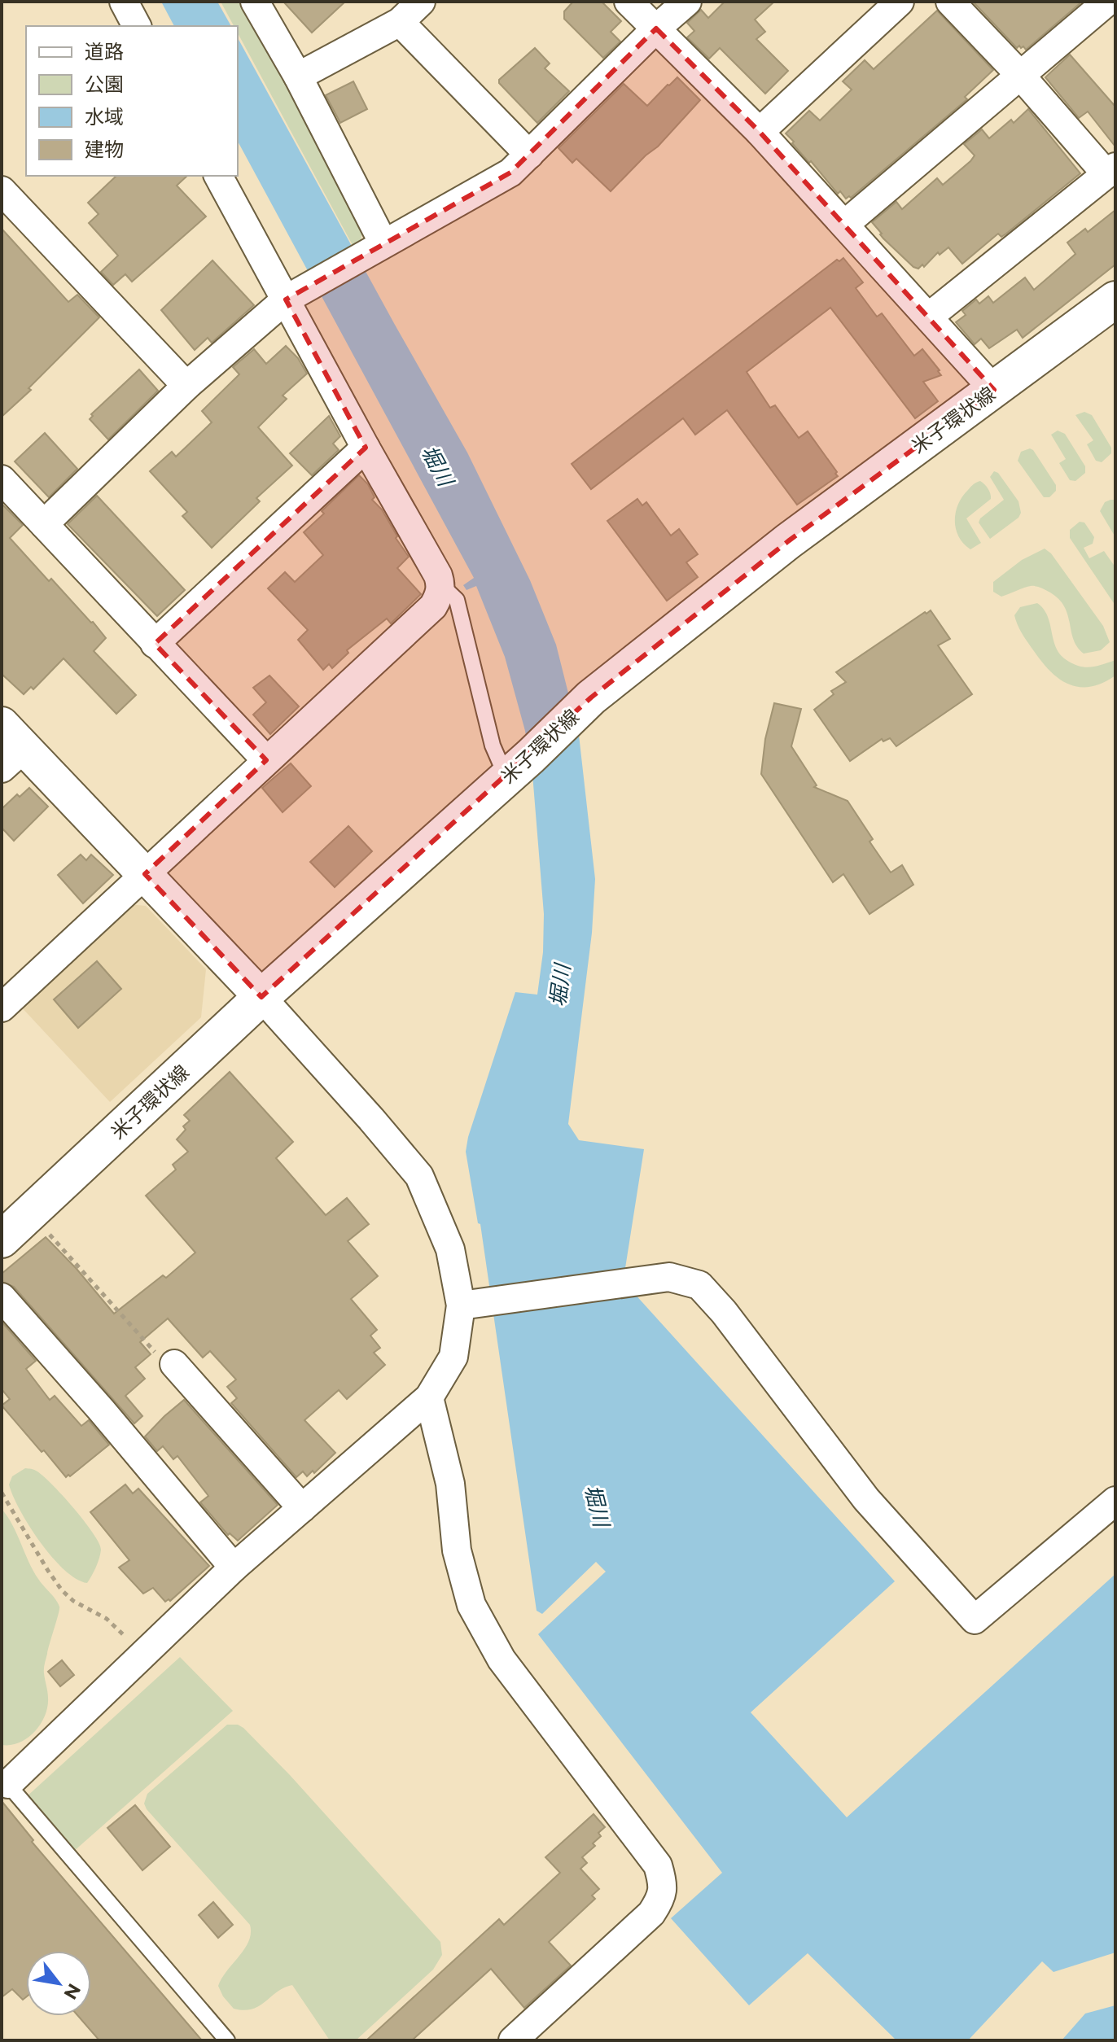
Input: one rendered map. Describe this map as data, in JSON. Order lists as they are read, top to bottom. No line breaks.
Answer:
{"streets":{"main road":["米子環状線"]},"water":["堀川"],"legend":["道路","公園","水域","建物"],"north":"bottom right"}
